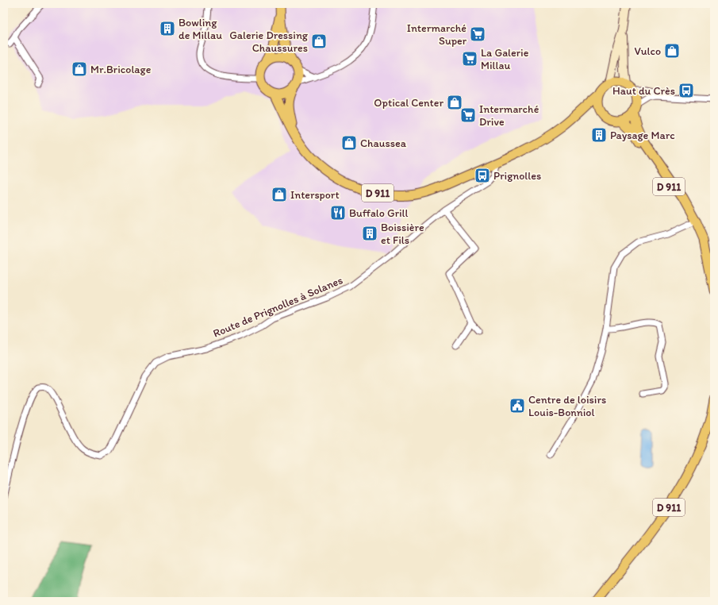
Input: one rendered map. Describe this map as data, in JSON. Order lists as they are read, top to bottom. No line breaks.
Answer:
{"streets":{"main road":["D 911"],"street":["Route de Prignolles à Solanes"]},"crossings":[["D 911","Route de Prignolles à Solanes"]],"places":{"building":["Bowling de Millau","Paysage Marc","Boissière et Fils"],"supermarket":["Intermarché Super","La Galerie Millau","Intermarché Drive"],"shop":["Galerie Dressing Chaussures","Vulco","Mr.Bricolage","Optical Center","Chaussea","Intersport"],"bus stop":["Haut du Crès","Prignolles"],"restaurant":["Buffalo Grill"],"public building":["Centre de loisirs Louis-Bonniol"]}}
